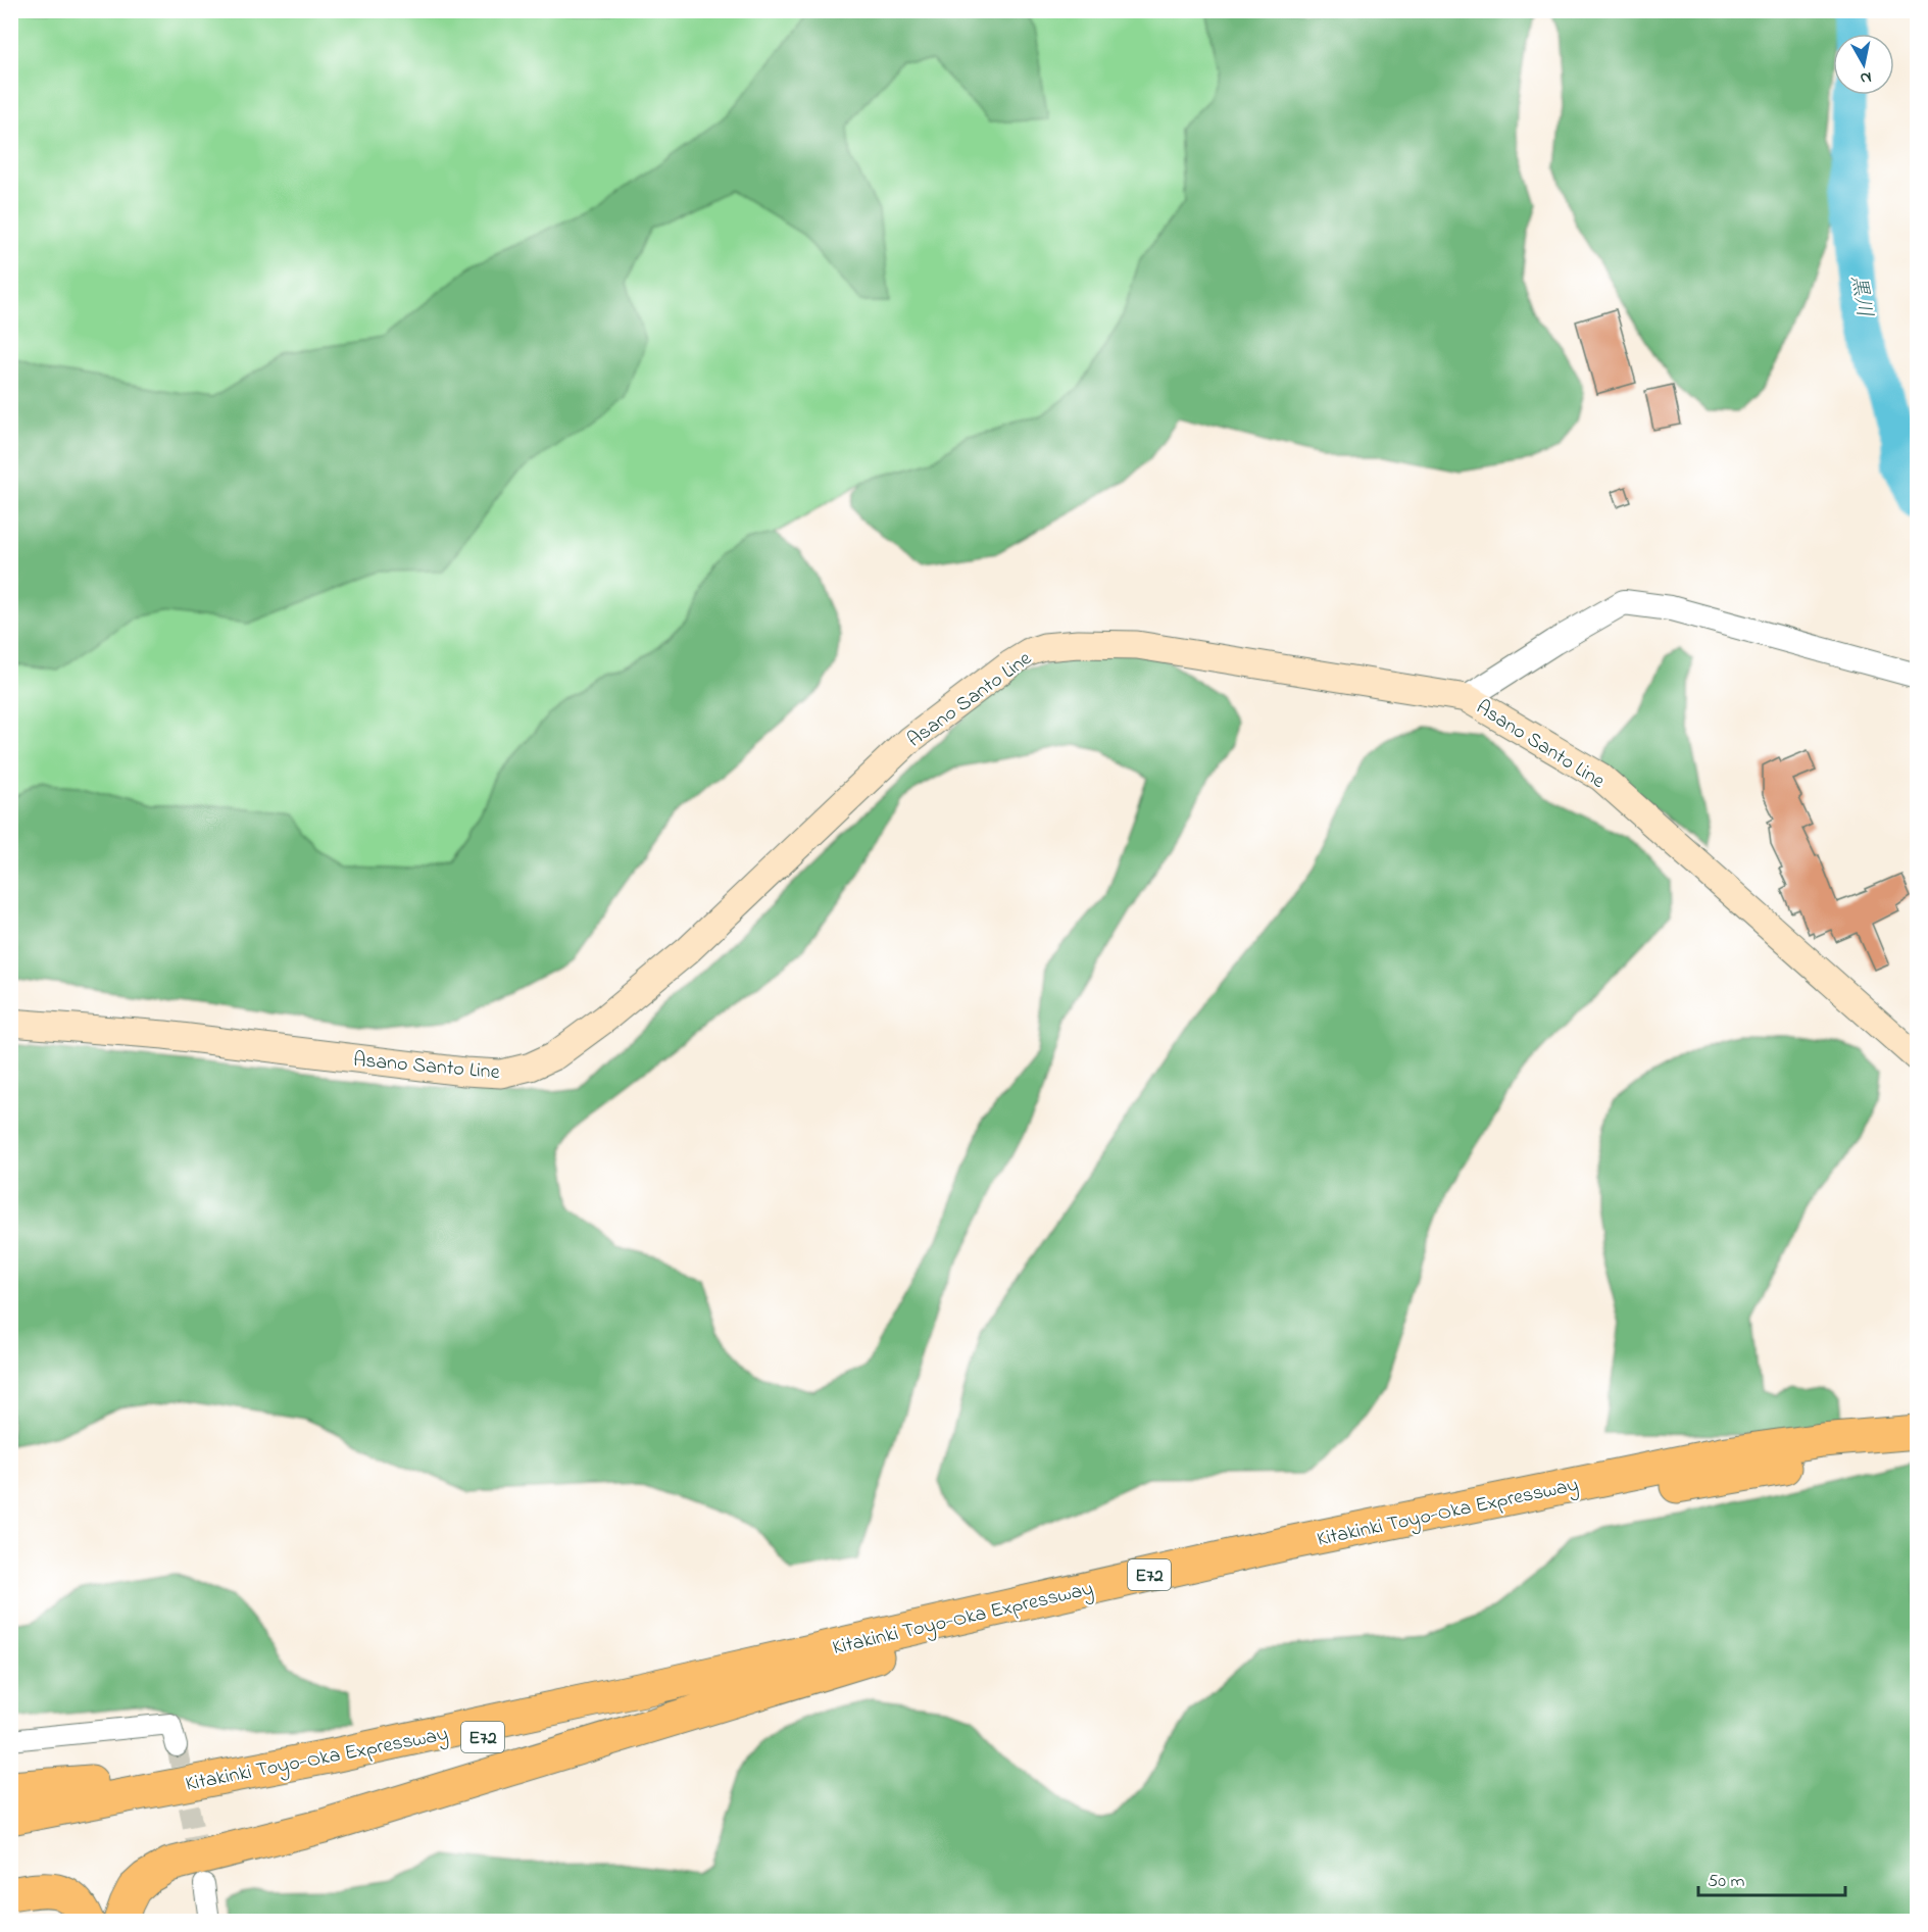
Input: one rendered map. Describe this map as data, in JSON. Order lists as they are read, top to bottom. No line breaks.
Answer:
{"streets":{"highway":["Kitakinki Toyo-Oka Expressway","E72"],"main road":["Asano Santo Line"]},"water":["黒川"],"scale_bar":"50 m","north":"bottom"}
